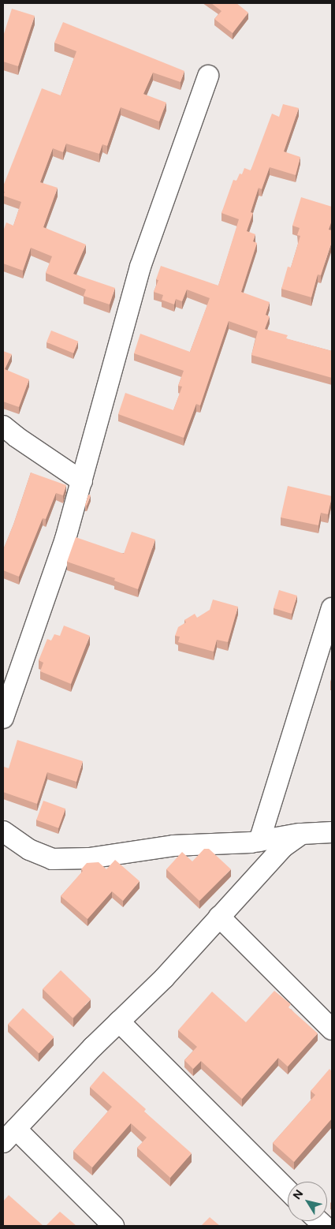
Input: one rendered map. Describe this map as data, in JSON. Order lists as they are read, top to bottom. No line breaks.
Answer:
{"north":"top left"}
